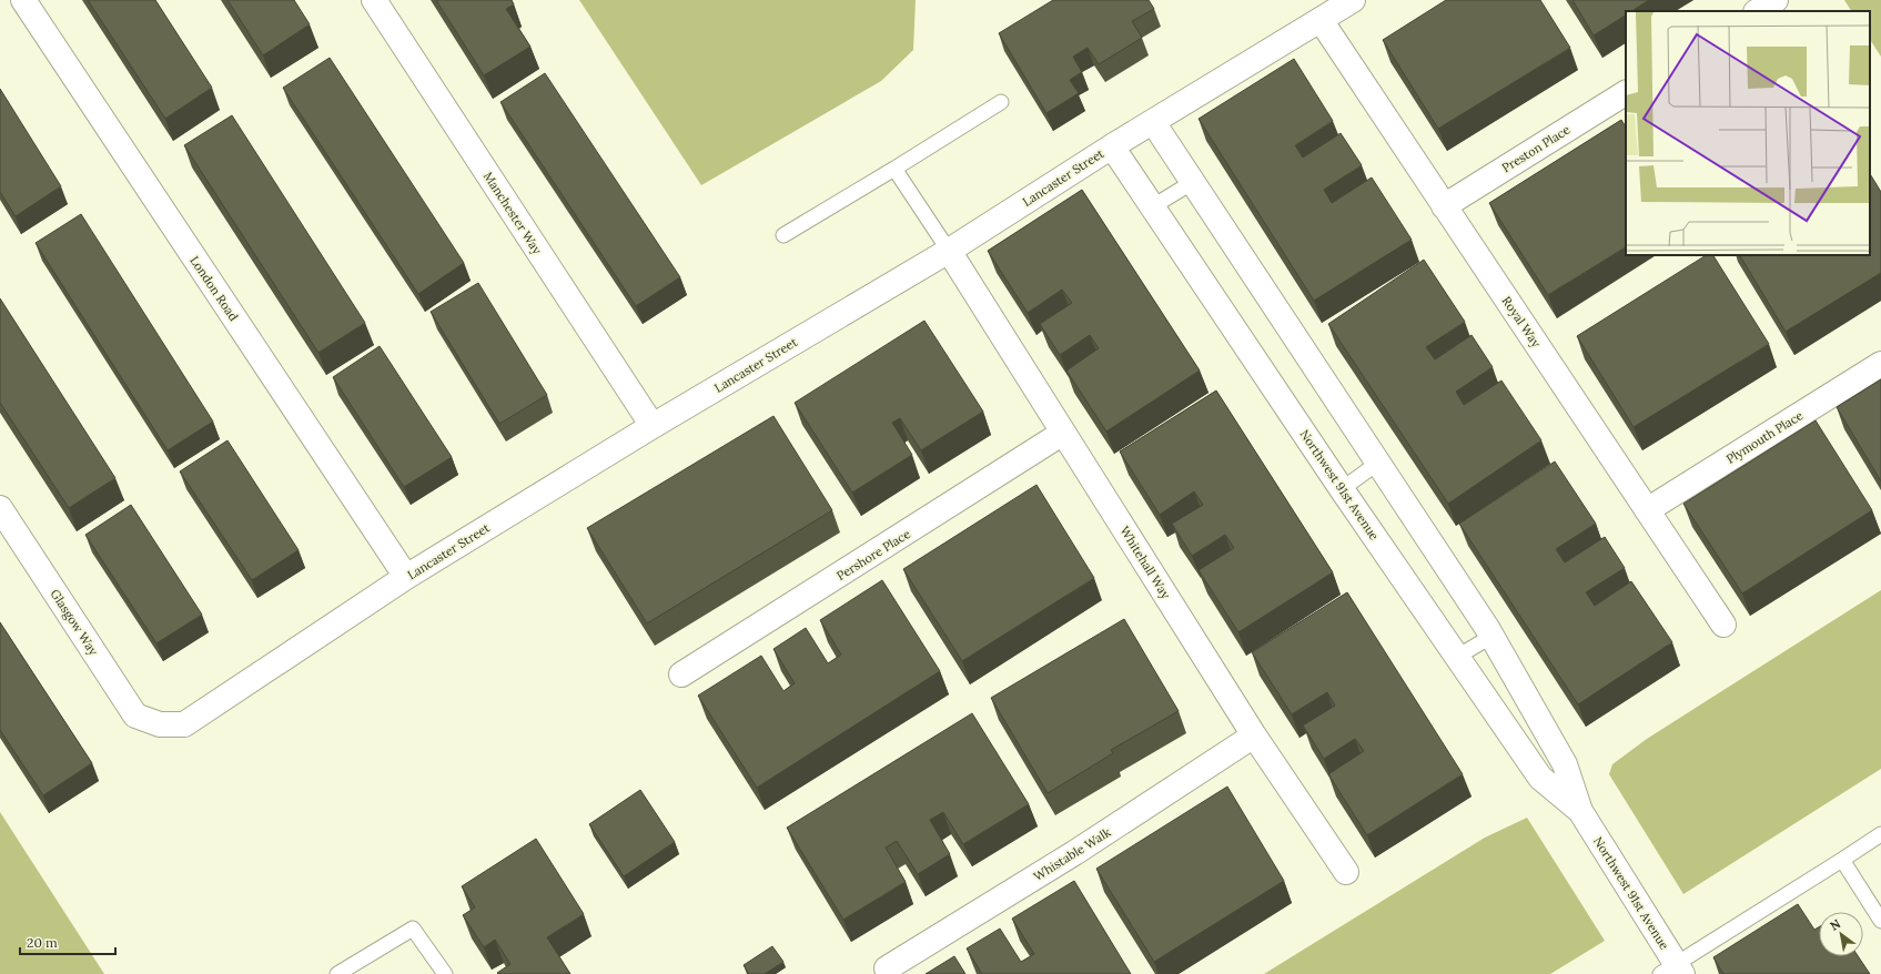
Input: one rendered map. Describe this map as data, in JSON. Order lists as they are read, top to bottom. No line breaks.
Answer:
{"streets":{"street":["Preston Place","Lancaster Street","Manchester Way","London Road","Royal Way","Plymouth Place","Northwest 91st Avenue","Pershore Place","Whitehall Way","Glasgow Way","Whistable Walk"]},"crossings":[["Preston Place","Royal Way"],["Lancaster Street","Manchester Way"],["Lancaster Street","London Road"],["Lancaster Street","Royal Way"],["Lancaster Street","Northwest 91st Avenue"],["Lancaster Street","Whitehall Way"],["Lancaster Street","Glasgow Way"],["Royal Way","Plymouth Place"],["Pershore Place","Whitehall Way"],["Whitehall Way","Whistable Walk"]],"scale_bar":"20 m","north":"top left"}
